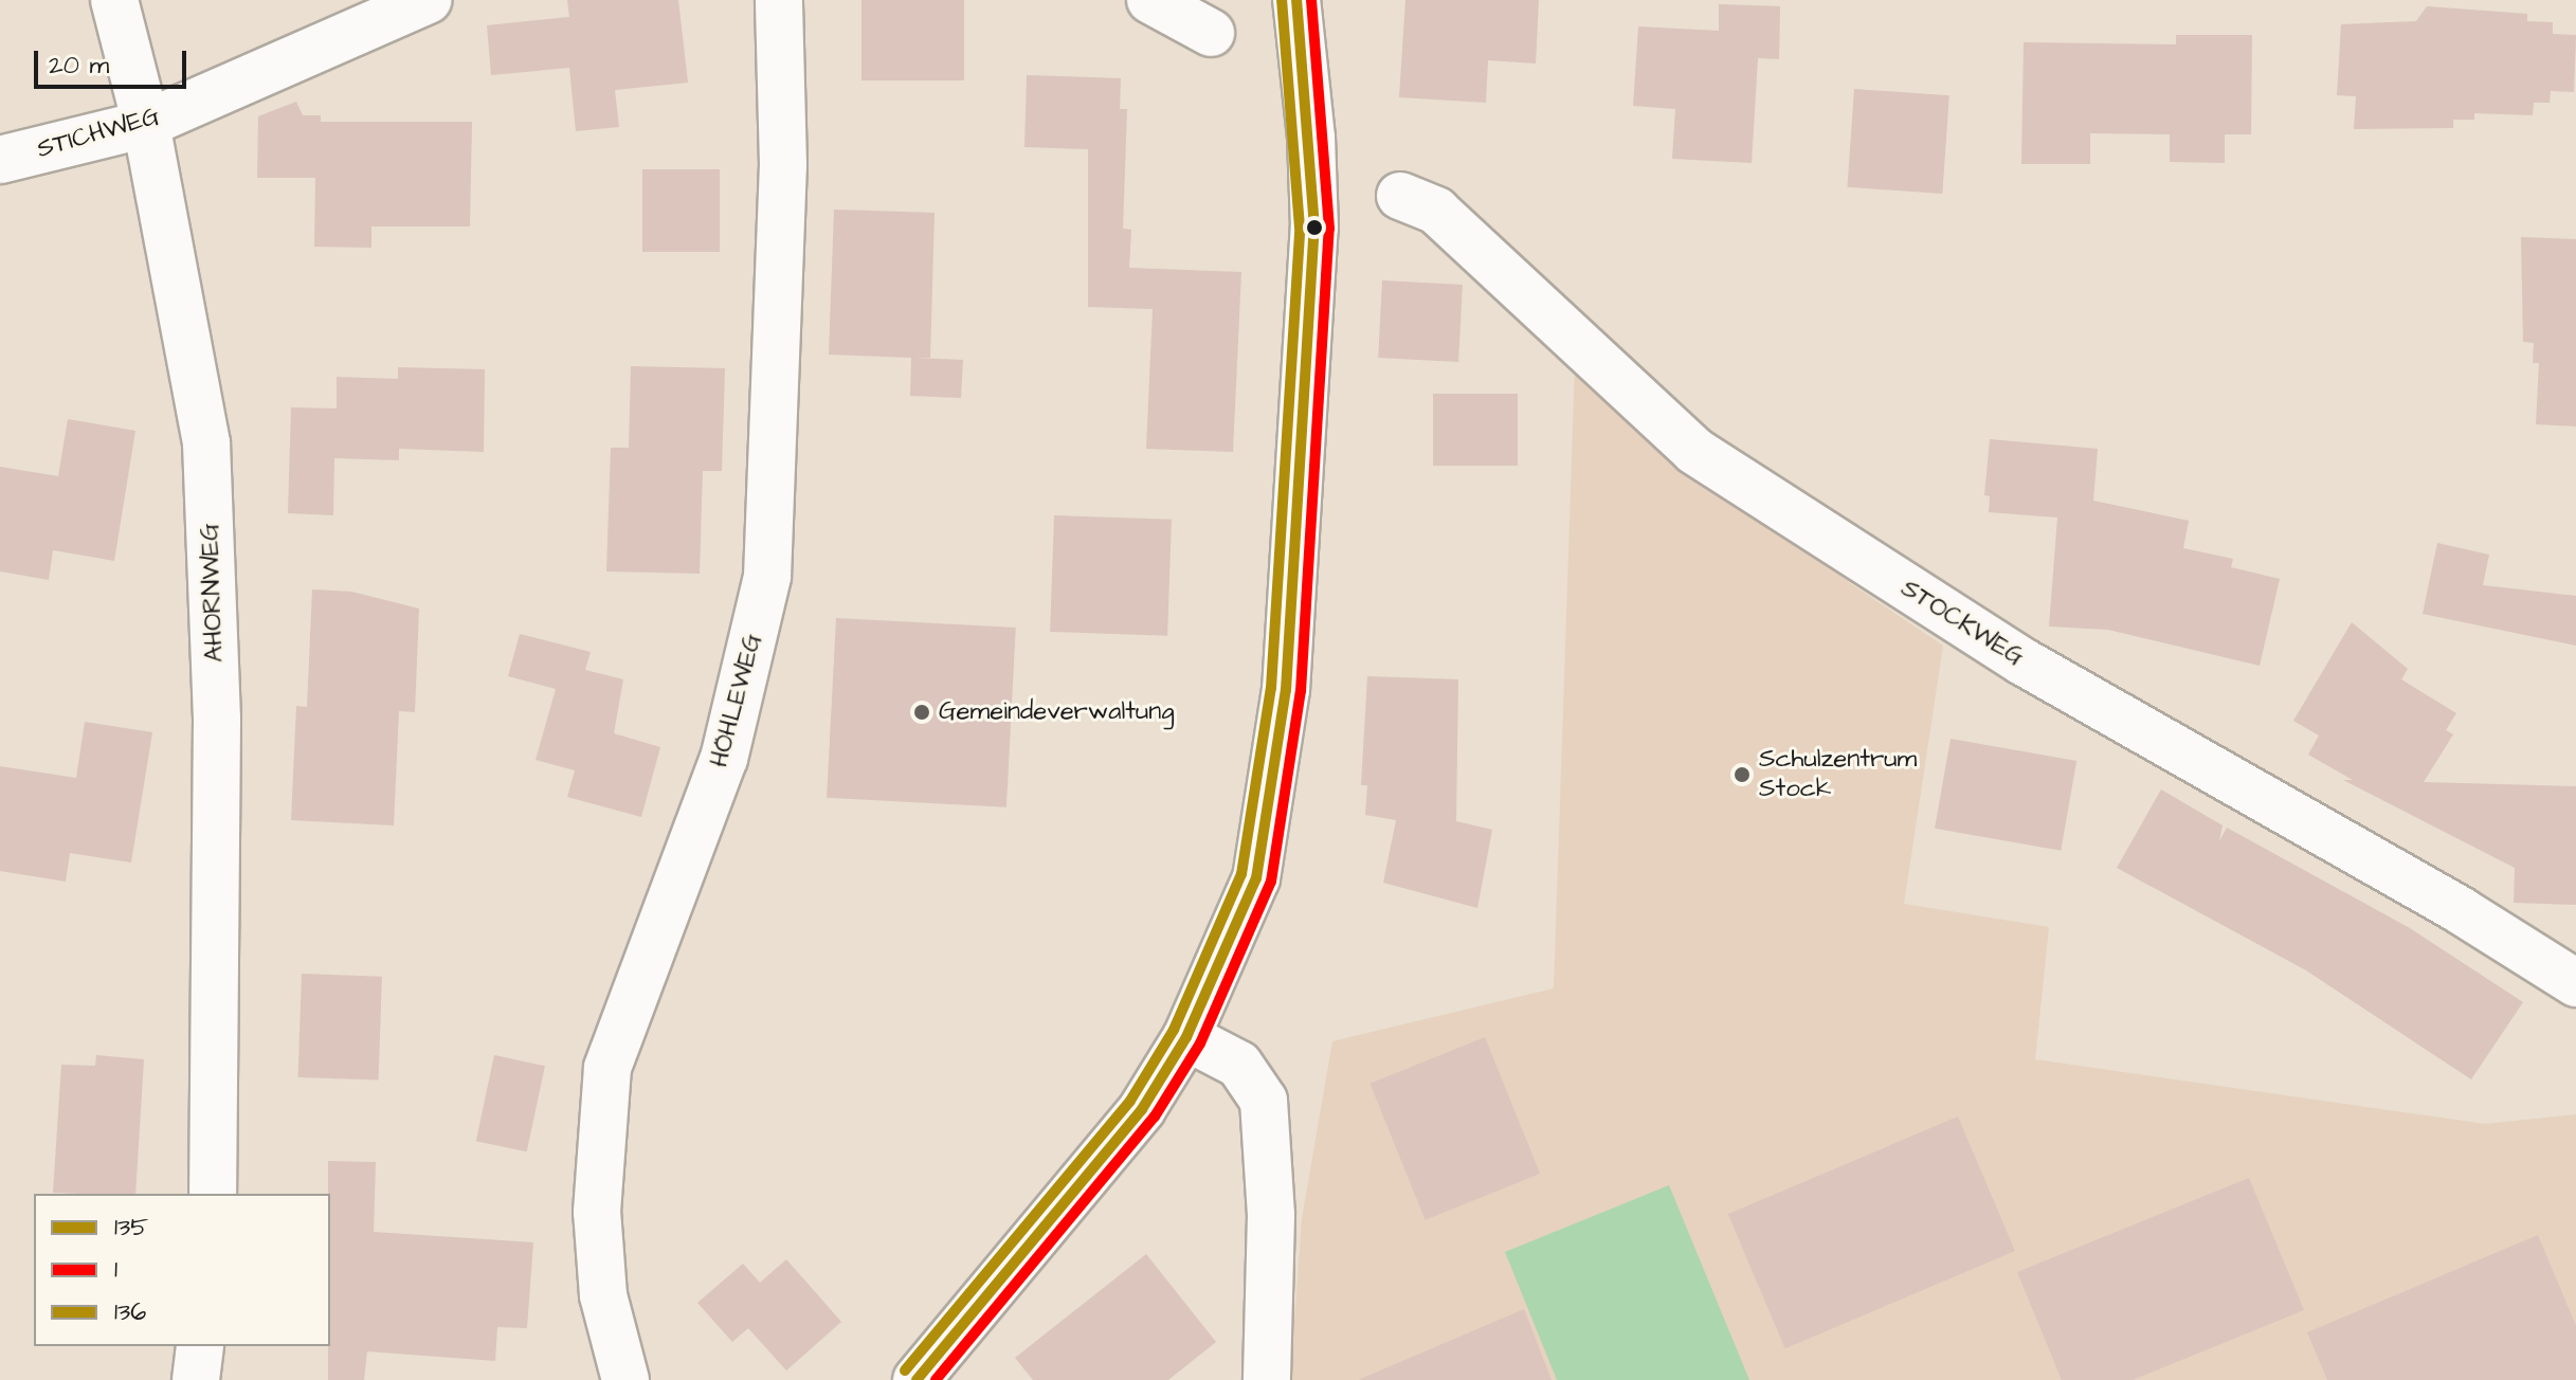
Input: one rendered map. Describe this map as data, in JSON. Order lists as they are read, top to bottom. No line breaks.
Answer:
{"streets":{"street":["STICHWEG","AHORNWEG","STOCKWEG","HÖHLEWEG"]},"crossings":[["STICHWEG","AHORNWEG"]],"places":["Gemeindeverwaltung","Schulzentrum Stock"],"lines":["transit line 135","transit line 1","transit line 136"],"legend":["135","1","136"],"scale_bar":"20 m"}
